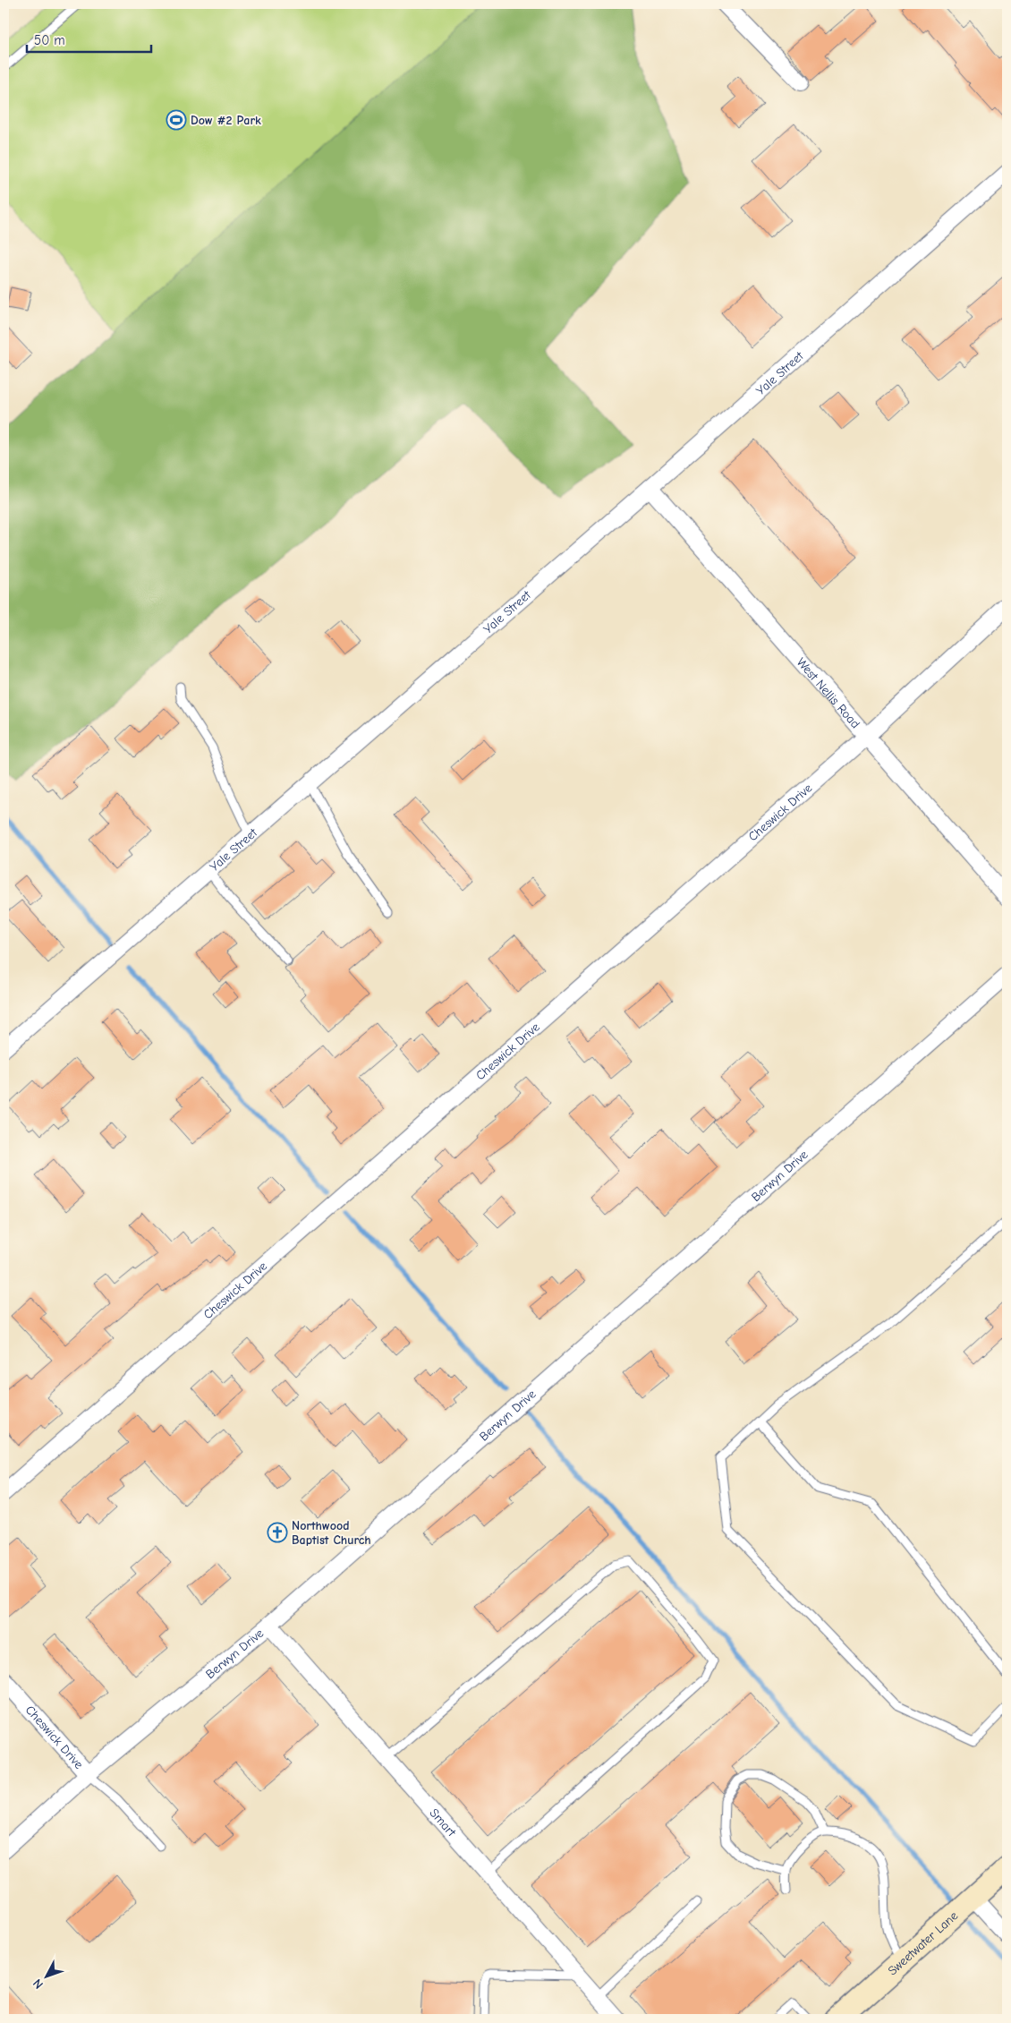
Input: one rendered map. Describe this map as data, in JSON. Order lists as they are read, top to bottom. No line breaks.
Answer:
{"streets":{"street":["Yale Street","West Nellis Road","Cheswick Drive","Berwyn Drive","Smart","Sweetwater Lane"]},"crossings":[["Yale Street","West Nellis Road"],["West Nellis Road","Cheswick Drive"],["Cheswick Drive","Berwyn Drive"],["Berwyn Drive","Smart"]],"places":{"sports":["Dow #2 Park"],"church":["Northwood Baptist Church"]},"scale_bar":"50 m","north":"bottom left"}
